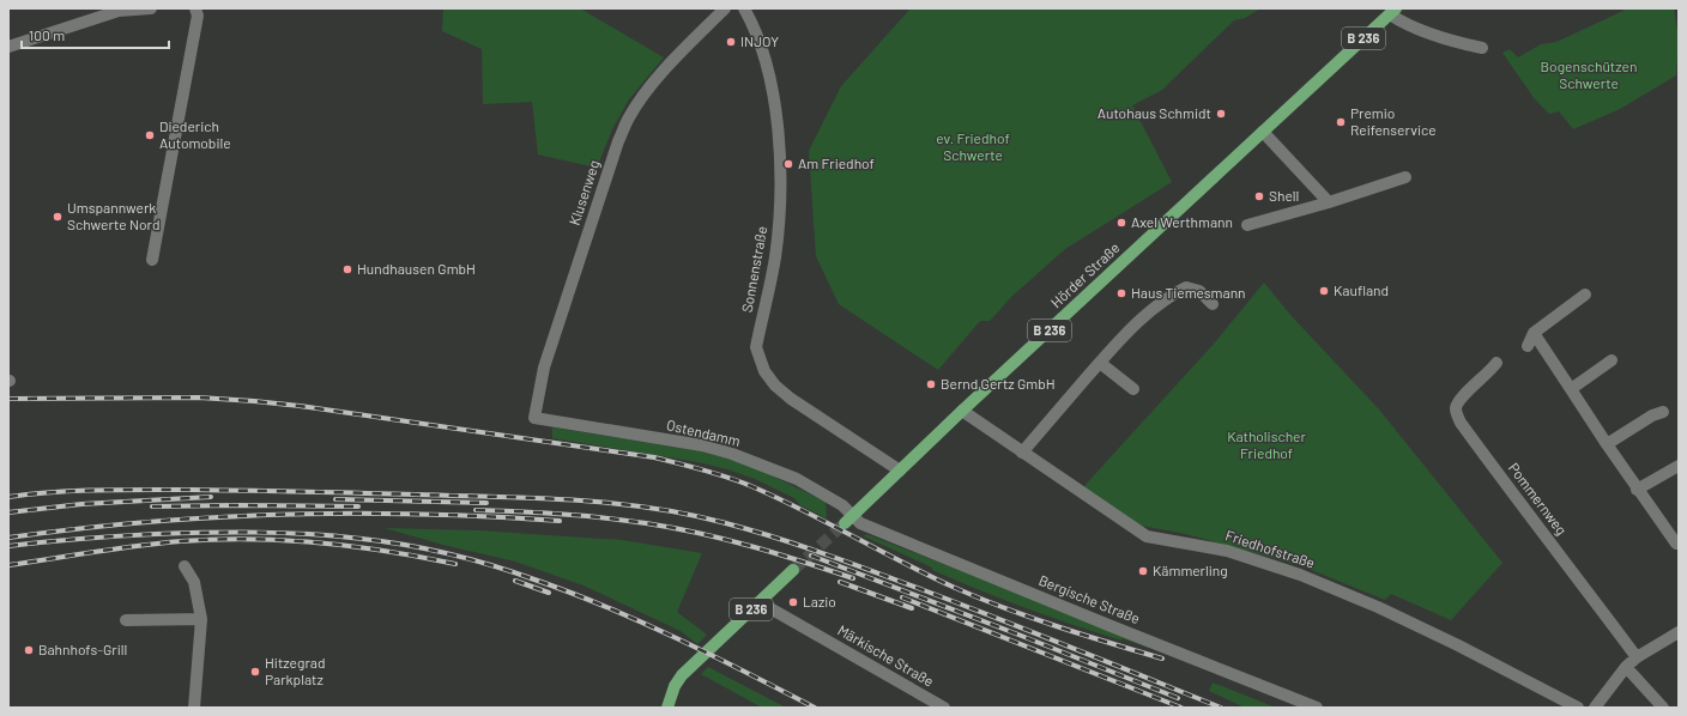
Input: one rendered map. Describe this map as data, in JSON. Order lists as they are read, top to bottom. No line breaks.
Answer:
{"streets":{"main road":["B 236","Hörder Straße"],"street":["Klusenweg","Sonnenstraße","Ostendamm","Pommernweg","Friedhofstraße","Bergische Straße","Märkische Straße"]},"crossings":[["B 236","Märkische Straße"],["Klusenweg","Ostendamm"],["Sonnenstraße","Hörder Straße"],["Hörder Straße","Ostendamm"],["Hörder Straße","Friedhofstraße"],["Hörder Straße","Bergische Straße"],["Ostendamm","Bergische Straße"]],"parks":["Bogenschützen Schwerte","ev. Friedhof Schwerte","Katholischer Friedhof"],"places":["INJOY","Autohaus Schmidt","Premio Reifenservice","Diederich Automobile","Am Friedhof","Shell","Umspannwerk Schwerte Nord","Axel Werthmann","Hundhausen GmbH","Kaufland","Haus Tiemesmann","Bernd Gertz GmbH","Kämmerling","Lazio","Bahnhofs-Grill","Hitzegrad Parkplatz"],"scale_bar":"100 m"}
